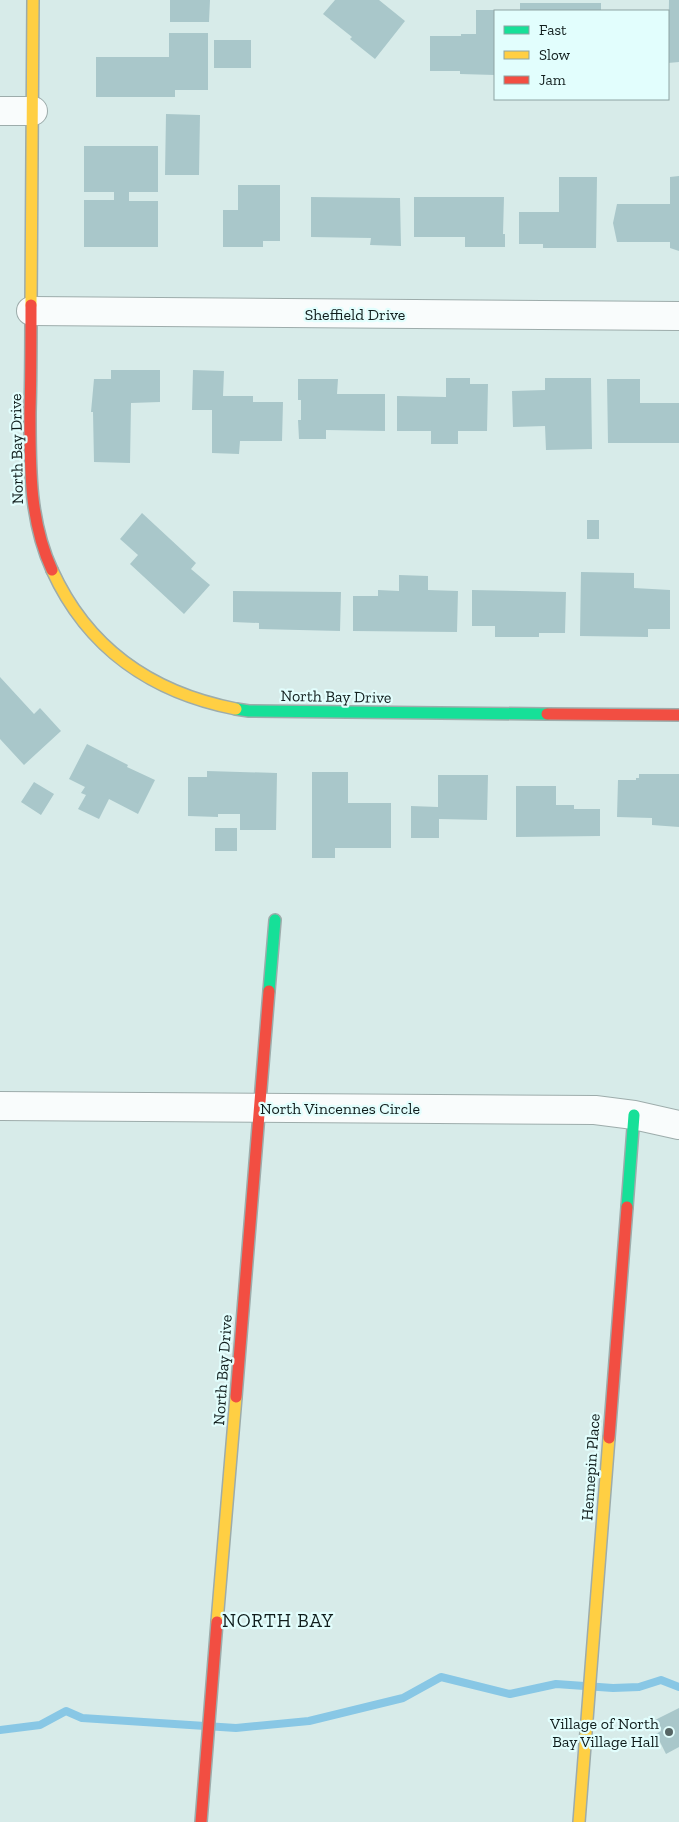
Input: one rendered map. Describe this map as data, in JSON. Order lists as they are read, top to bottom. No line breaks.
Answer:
{"streets":{"street":["Sheffield Drive","North Bay Drive","North Vincennes Circle","Hennepin Place"]},"crossings":[["Sheffield Drive","North Bay Drive"],["North Bay Drive","North Vincennes Circle"],["North Vincennes Circle","Hennepin Place"]],"districts":["NORTH BAY"],"places":["Village of North Bay Village Hall"],"legend":["Fast","Slow","Jam"]}
